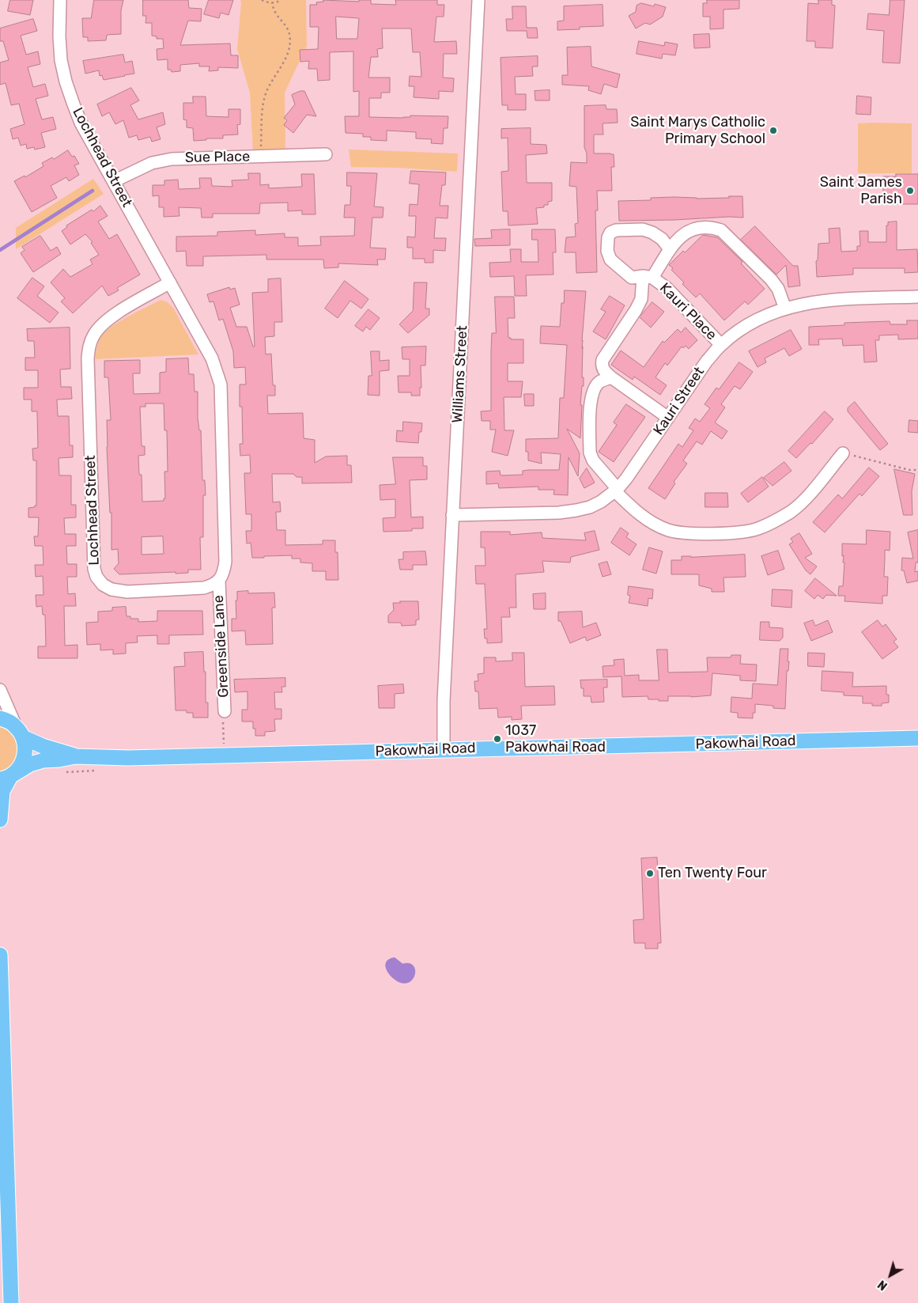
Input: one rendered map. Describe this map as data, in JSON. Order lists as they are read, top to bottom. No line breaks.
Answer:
{"streets":{"main road":["Pakowhai Road"],"street":["Lochhead Street","Sue Place","Kauri Place","Williams Street","Kauri Street","Greenside Lane"]},"crossings":[["Lochhead Street","Sue Place"],["Lochhead Street","Greenside Lane"],["Kauri Place","Kauri Street"],["Williams Street","Kauri Street"],["Williams Street","Pakowhai Road"]],"places":["Saint Marys Catholic Primary School","Saint James Parish","1037 Pakowhai Road","Ten Twenty Four"],"north":"bottom left"}
